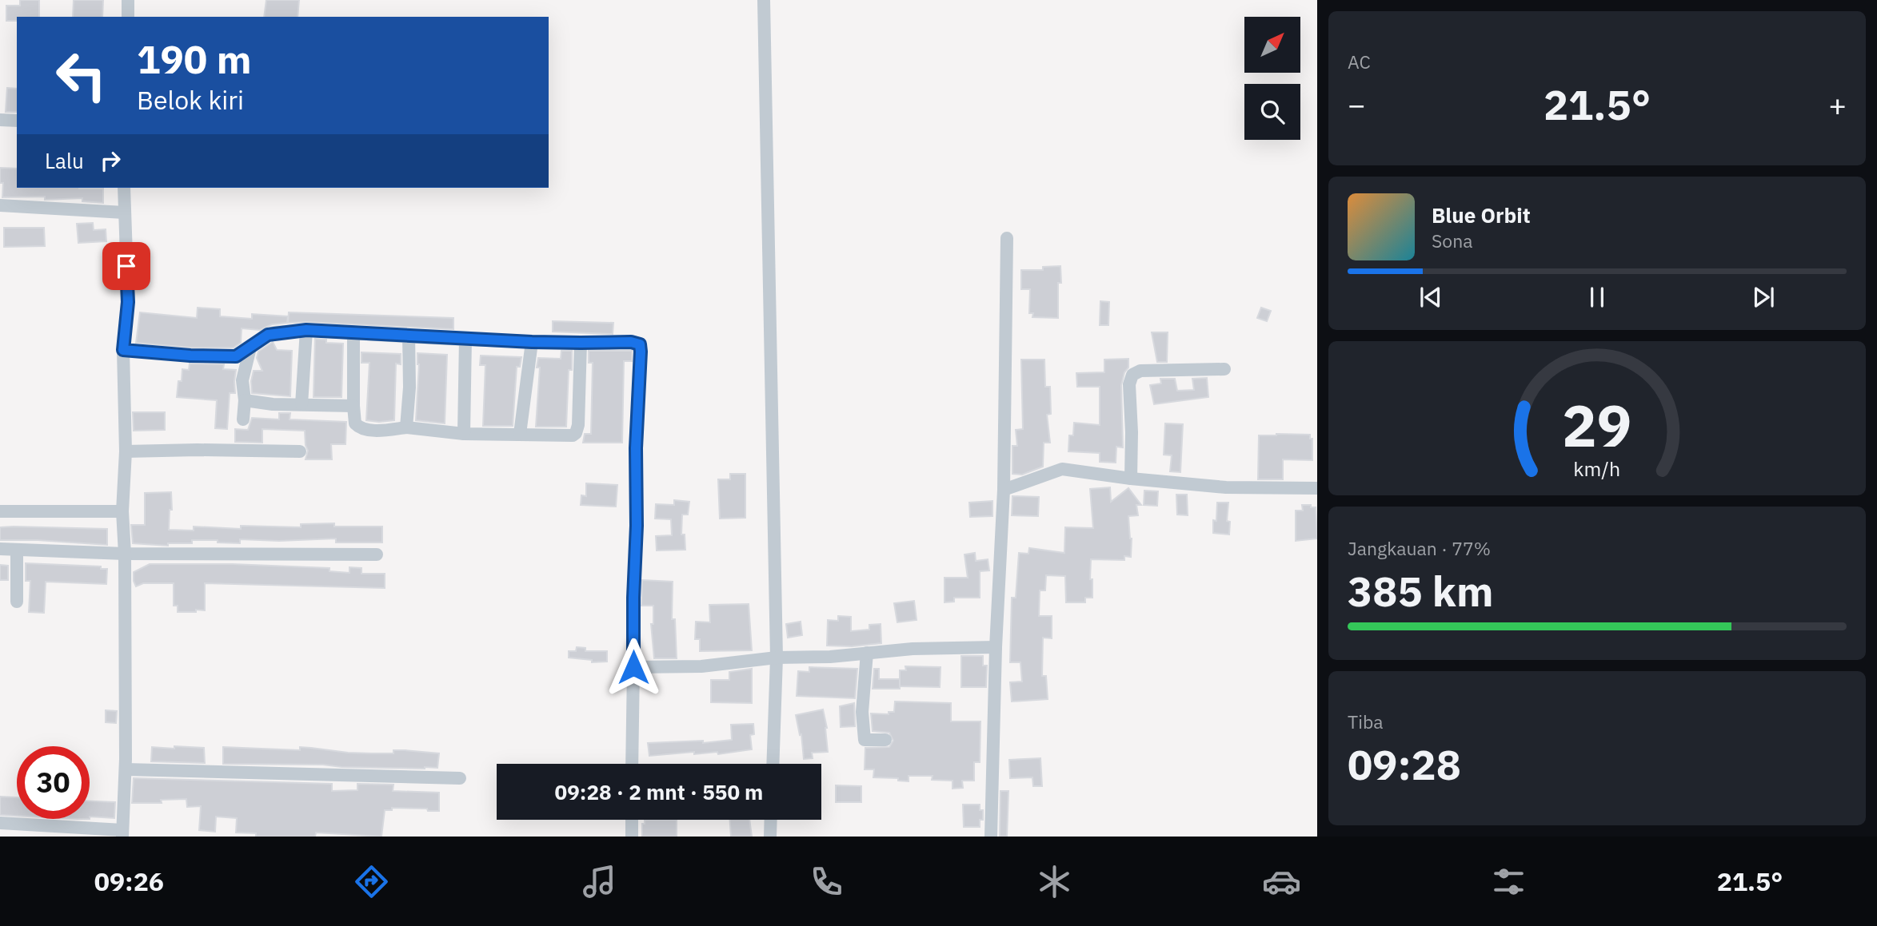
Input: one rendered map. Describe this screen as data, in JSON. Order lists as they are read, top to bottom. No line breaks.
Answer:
{"north":"top right","page":{"tile":["AC",["Jangkauan · 77%","385 km"],["Tiba","09:28"]],"turn":["190 m","Belok kiri"],"heat":["−","21.5°","+"],"then":"Lalu","song":["Blue Orbit","Sona"],"limit":"30","trip":"09:28 · 2 mnt · 550 m","tabs":["09:26","21.5°"],"gauge":["29","km/h"]}}
